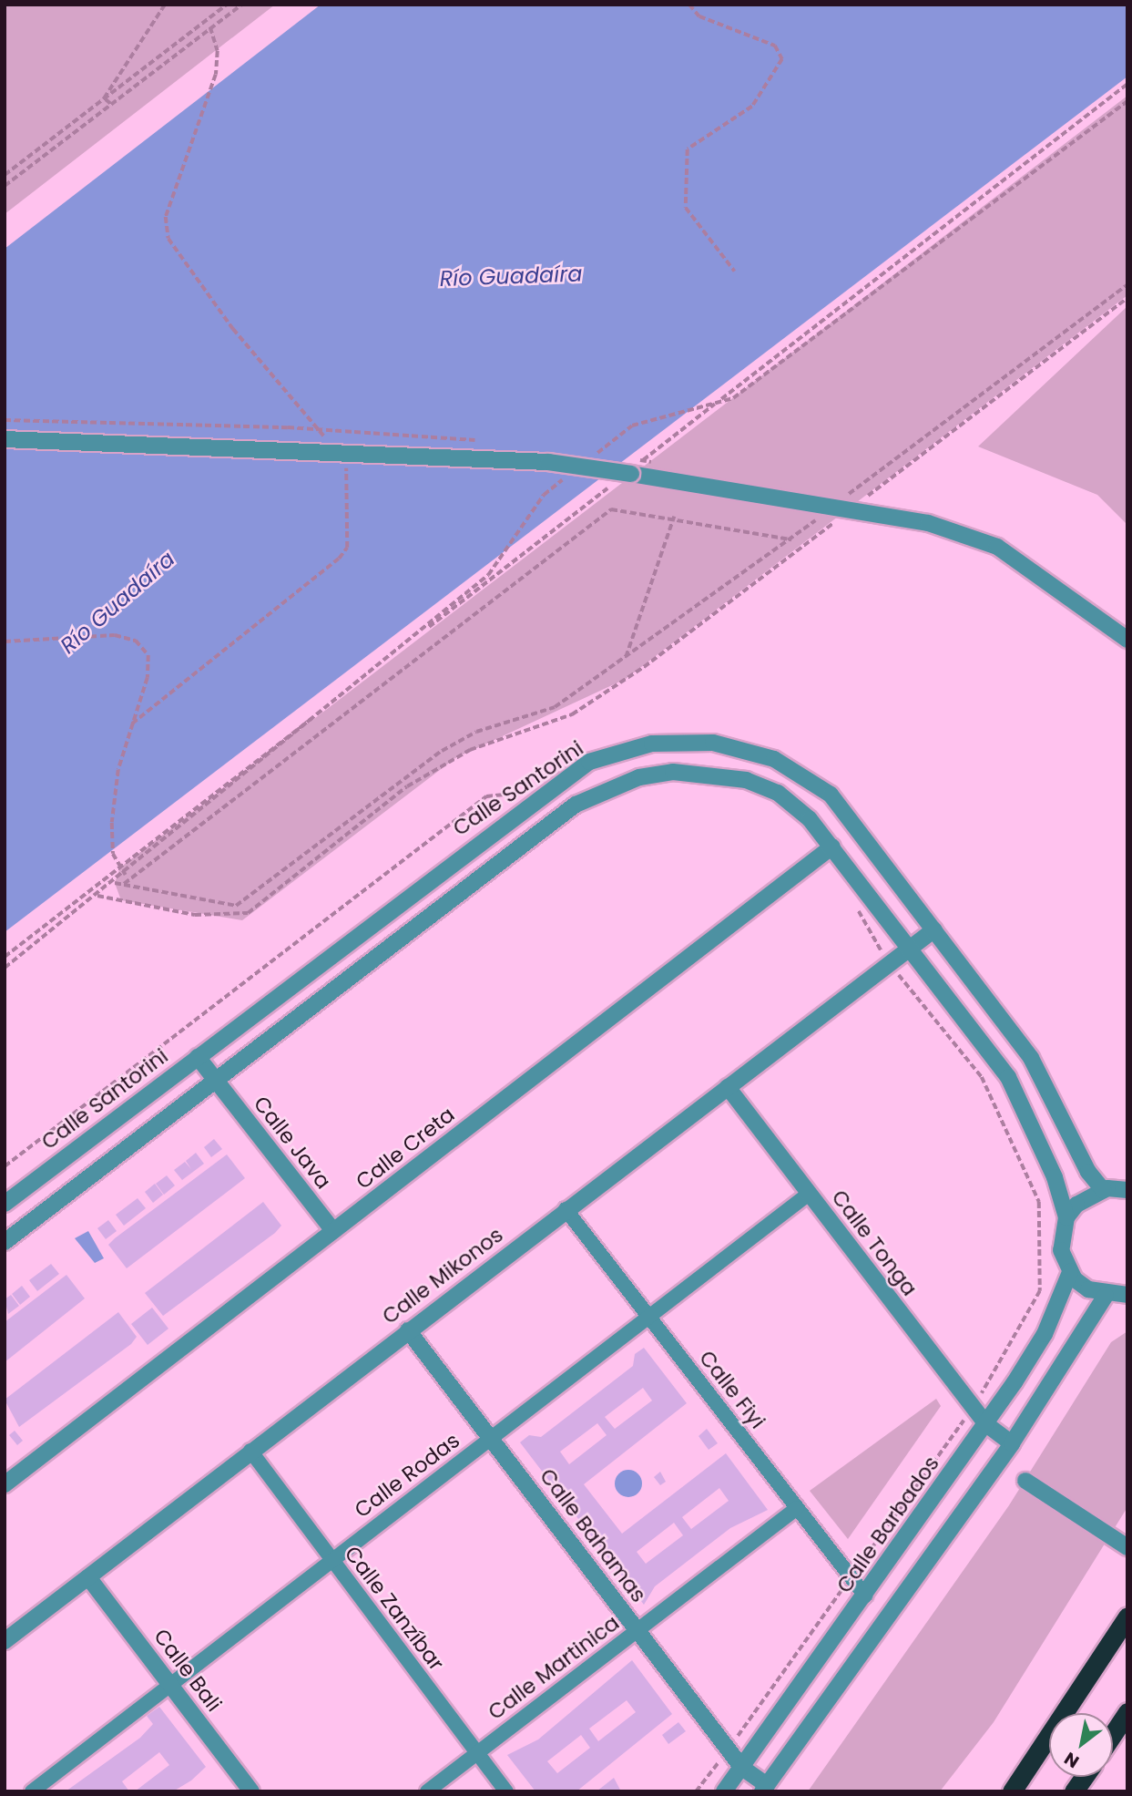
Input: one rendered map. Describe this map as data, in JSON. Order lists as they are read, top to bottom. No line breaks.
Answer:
{"streets":{"street":["Calle Santorini","Calle Java","Calle Creta","Calle Tonga","Calle Mikonos","Calle Fiyi","Calle Rodas","Calle Barbados","Calle Bahamas","Calle Zanzíbar","Calle Martinica","Calle Bali"]},"crossings":[["Calle Santorini","Calle Java"],["Calle Santorini","Calle Mikonos"],["Calle Java","Calle Creta"],["Calle Tonga","Calle Mikonos"],["Calle Tonga","Calle Rodas"],["Calle Tonga","Calle Barbados"],["Calle Mikonos","Calle Fiyi"],["Calle Mikonos","Calle Bahamas"],["Calle Mikonos","Calle Zanzíbar"],["Calle Mikonos","Calle Bali"],["Calle Fiyi","Calle Rodas"],["Calle Fiyi","Calle Barbados"],["Calle Fiyi","Calle Martinica"],["Calle Rodas","Calle Bahamas"],["Calle Rodas","Calle Zanzíbar"],["Calle Rodas","Calle Bali"],["Calle Barbados","Calle Bahamas"],["Calle Bahamas","Calle Martinica"],["Calle Zanzíbar","Calle Martinica"]],"water":["Río Guadaíra"],"north":"bottom left"}
